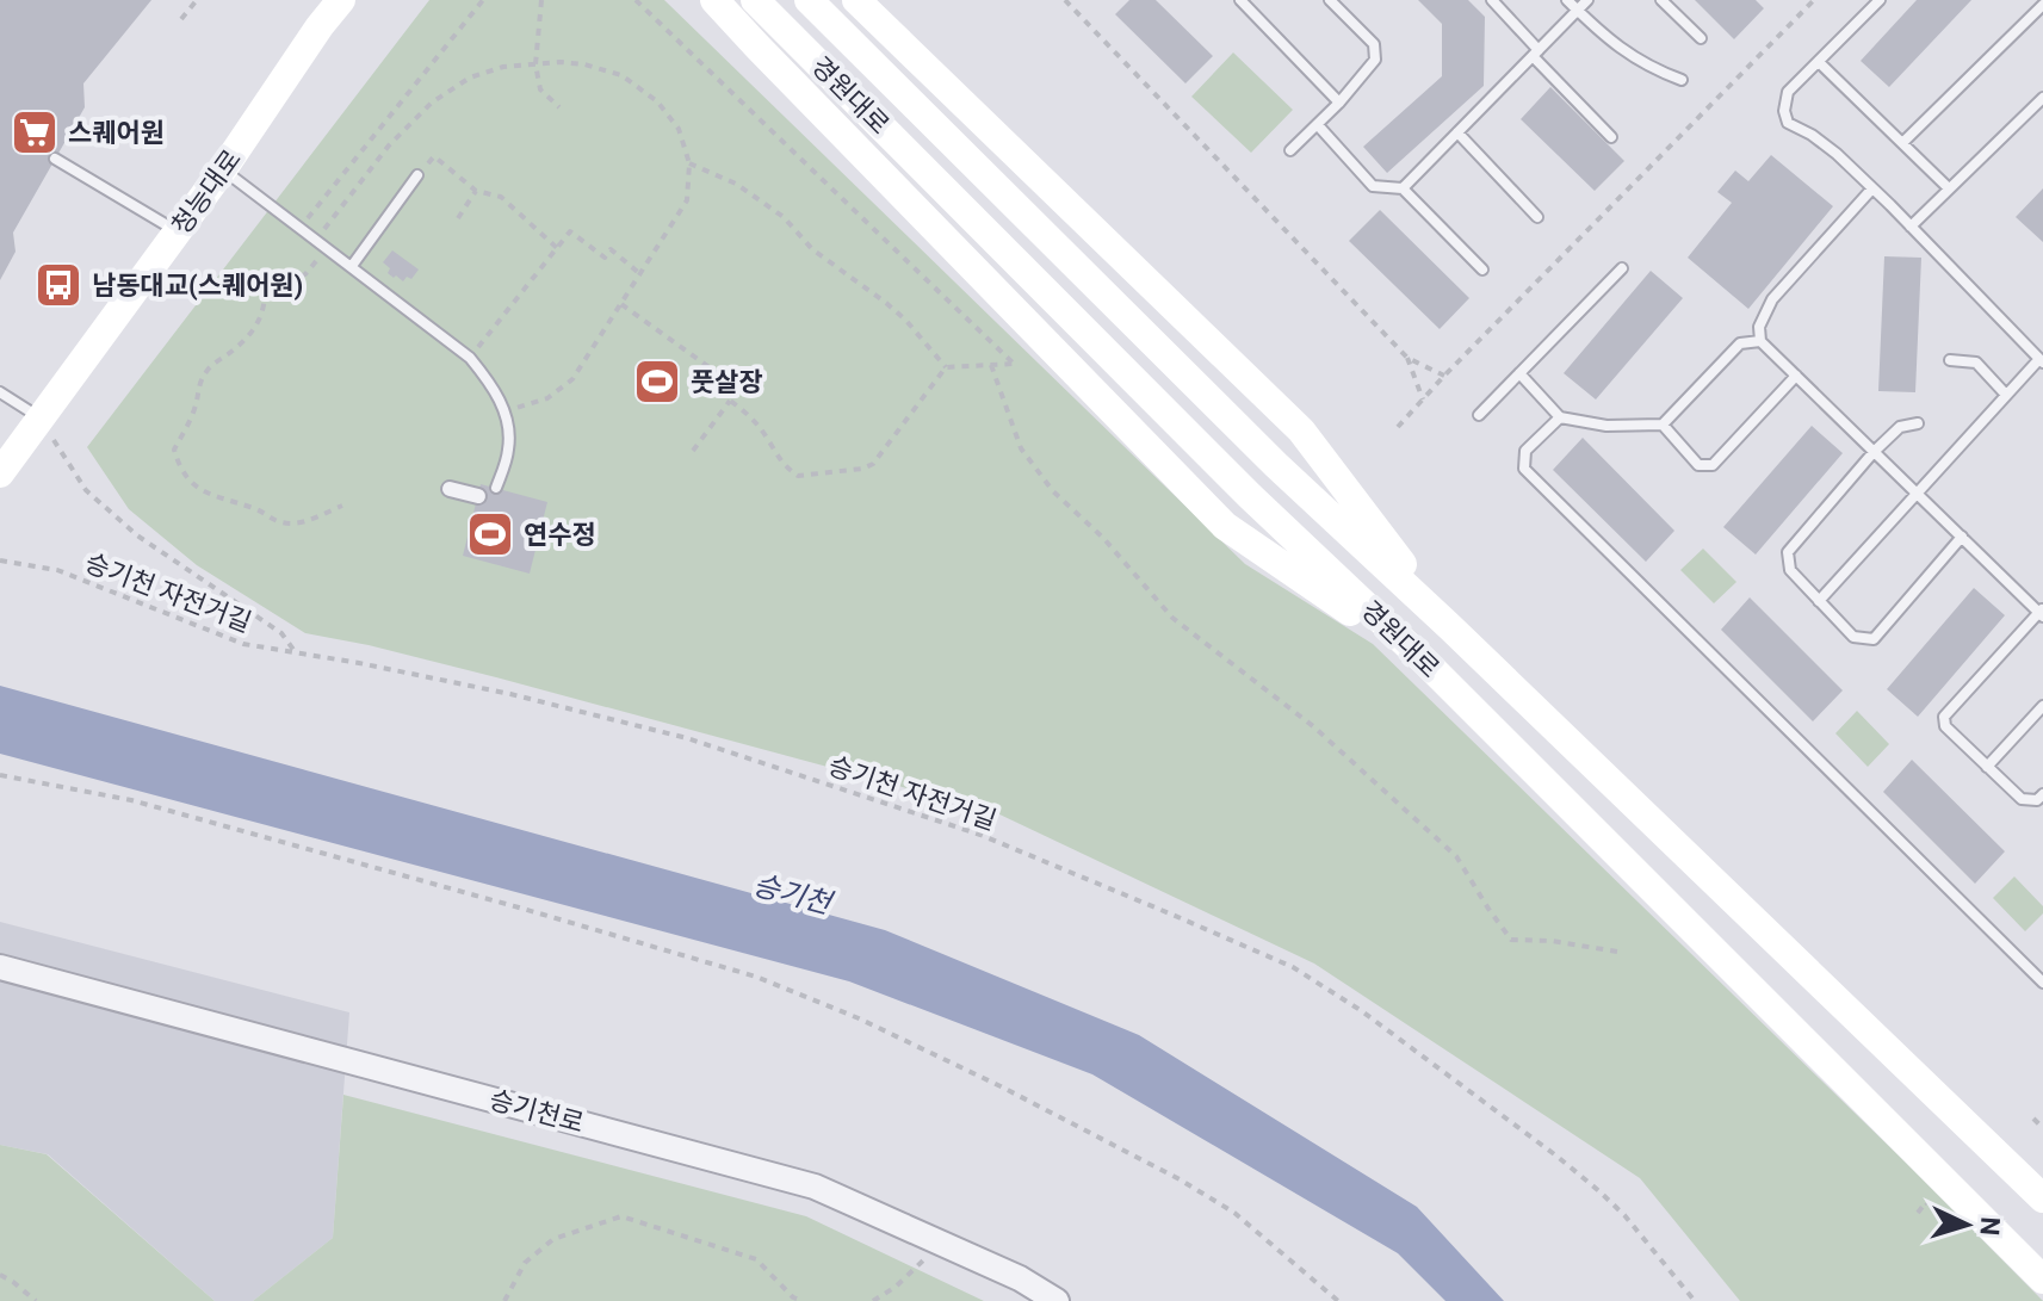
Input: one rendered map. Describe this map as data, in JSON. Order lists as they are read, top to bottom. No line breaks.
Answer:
{"streets":{"main road":["경원대로","청능대로"],"street":["승기천로"],"path":["승기천 자전거길"]},"water":["승기천"],"places":{"supermarket":["스퀘어원"],"bus stop":["남동대교(스퀘어원)"],"sports":["풋살장","연수정"]},"north":"right"}
